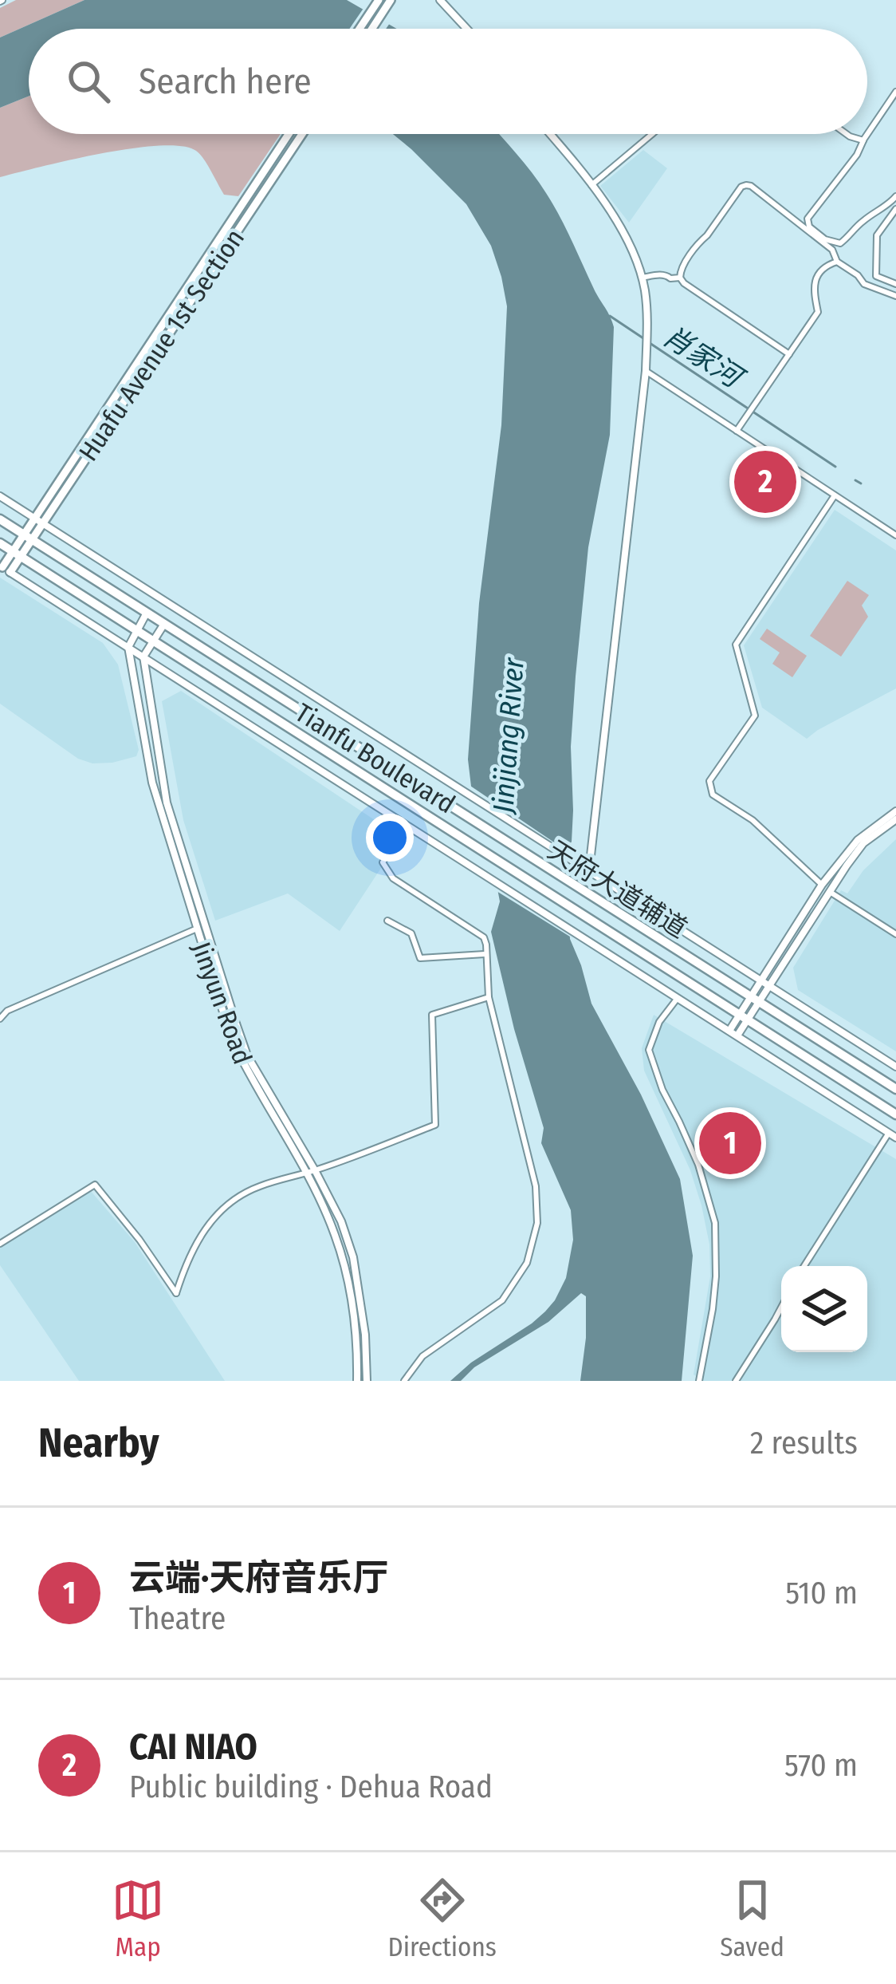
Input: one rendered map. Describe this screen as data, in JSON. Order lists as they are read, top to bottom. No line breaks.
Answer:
{"streets":{"main road":["Huafu Avenue 1st Section","Tianfu Boulevard"],"street":["天府大道辅道","Jinyun Road"]},"crossings":[["Huafu Avenue 1st Section","Tianfu Boulevard"],["Huafu Avenue 1st Section","天府大道辅道"]],"water":["肖家河","Jinjiang River"],"page":{"search":"Search here","pins":["2","1"],"heading":["Nearby","2 results"],"list":[{"mark":"1","name":"云端·天府音乐厅","note":"Theatre","value":"510 m"},{"mark":"2","name":"CAI NIAO","note":"Public building · Dehua Road","value":"570 m"}],"nav":["Map","Directions","Saved"]}}
